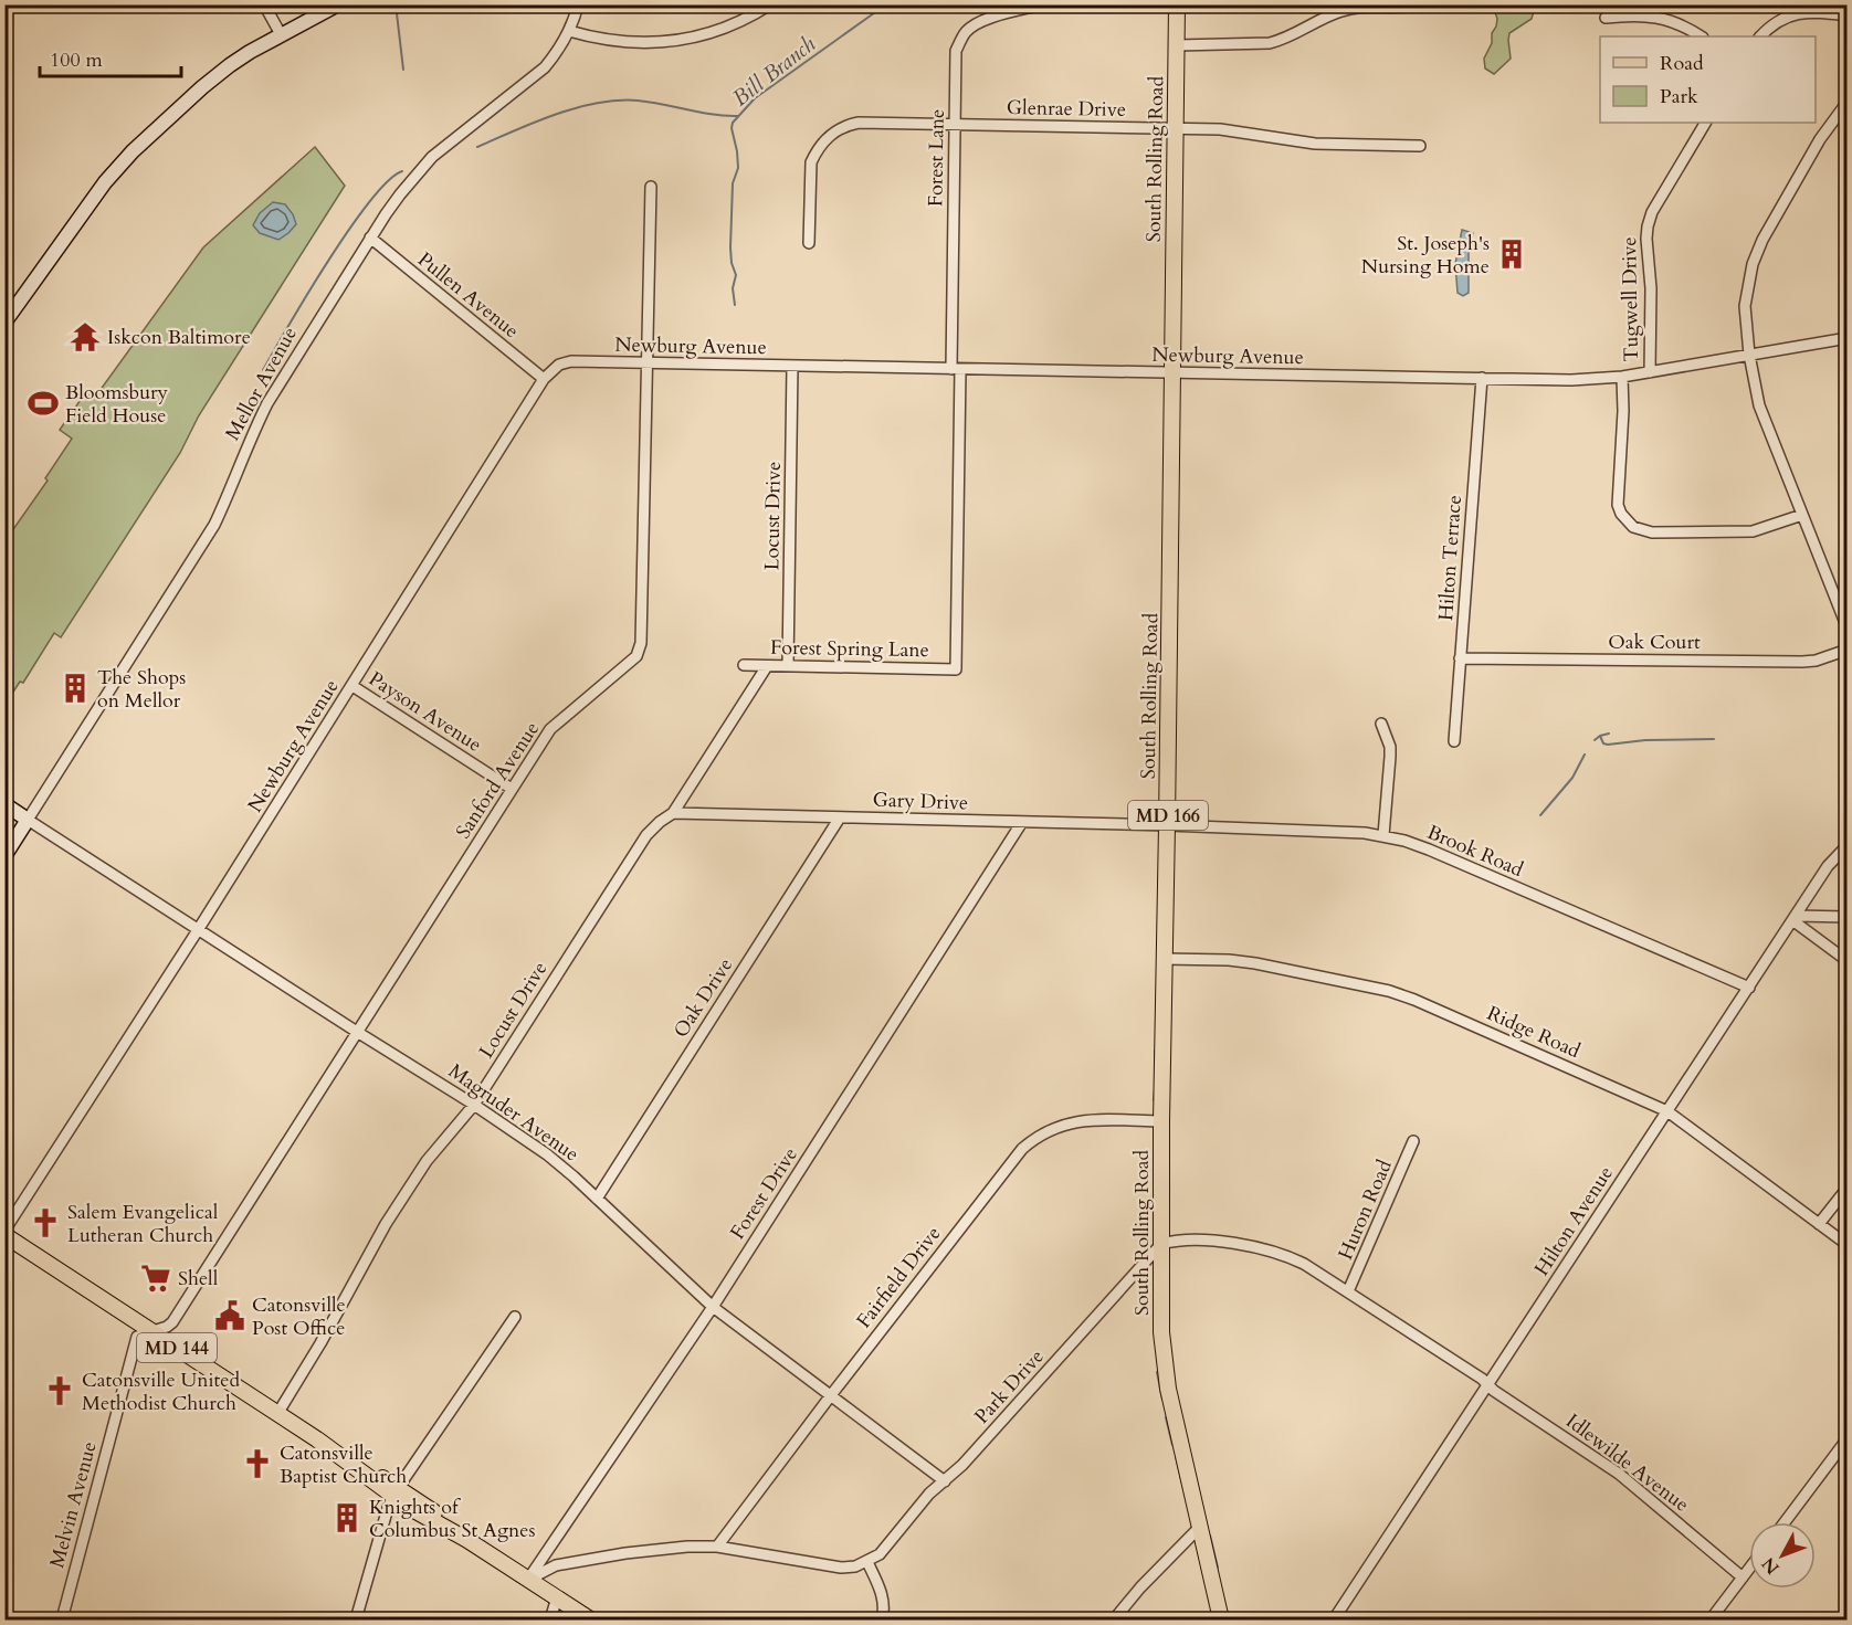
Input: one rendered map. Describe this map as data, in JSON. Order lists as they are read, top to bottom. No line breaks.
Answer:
{"streets":{"main road":["South Rolling Road","Mellor Avenue","MD 166","MD 144"],"street":["Glenrae Drive","Forest Lane","Pullen Avenue","Tugwell Drive","Newburg Avenue","Locust Drive","Hilton Terrace","Oak Court","Forest Spring Lane","Payson Avenue","Sanford Avenue","Gary Drive","Brook Road","Oak Drive","Ridge Road","Magruder Avenue","Forest Drive","Huron Road","Hilton Avenue","Fairfield Drive","Park Drive","Idlewilde Avenue","Melvin Avenue"]},"crossings":[["Glenrae Drive","Forest Lane"],["Glenrae Drive","South Rolling Road"],["Forest Lane","Newburg Avenue"],["Forest Lane","Forest Spring Lane"],["South Rolling Road","Newburg Avenue"],["South Rolling Road","Gary Drive"],["South Rolling Road","Brook Road"],["South Rolling Road","Ridge Road"],["South Rolling Road","Fairfield Drive"],["South Rolling Road","Park Drive"],["Pullen Avenue","Newburg Avenue"],["Pullen Avenue","Mellor Avenue"],["Tugwell Drive","Newburg Avenue"],["Newburg Avenue","Locust Drive"],["Newburg Avenue","Hilton Terrace"],["Newburg Avenue","Payson Avenue"],["Newburg Avenue","Sanford Avenue"],["Newburg Avenue","Magruder Avenue"],["Mellor Avenue","Magruder Avenue"],["Locust Drive","Forest Spring Lane"],["Locust Drive","Gary Drive"],["Locust Drive","Magruder Avenue"],["Locust Drive","MD 144"],["Hilton Terrace","Oak Court"],["Payson Avenue","Sanford Avenue"],["Sanford Avenue","Magruder Avenue"],["Sanford Avenue","MD 144"],["Sanford Avenue","Melvin Avenue"],["Gary Drive","Brook Road"],["Gary Drive","Oak Drive"],["Gary Drive","Forest Drive"],["Brook Road","Hilton Avenue"],["Oak Drive","Magruder Avenue"],["Ridge Road","Hilton Avenue"],["Magruder Avenue","Forest Drive"],["Magruder Avenue","Fairfield Drive"],["Magruder Avenue","Park Drive"],["Forest Drive","MD 144"],["Hilton Avenue","Idlewilde Avenue"],["MD 144","Melvin Avenue"]],"water":["Bill Branch"],"places":{"building":["St. Joseph's Nursing Home","The Shops on Mellor","Knights of Columbus St Agnes"],"temple":["Iskcon Baltimore"],"sports":["Bloomsbury Field House"],"church":["Salem Evangelical Lutheran Church","Catonsville United Methodist Church","Catonsville Baptist Church"],"supermarket":["Shell"],"public building":["Catonsville Post Office"]},"legend":["Road","Park"],"scale_bar":"100 m","north":"bottom left"}
